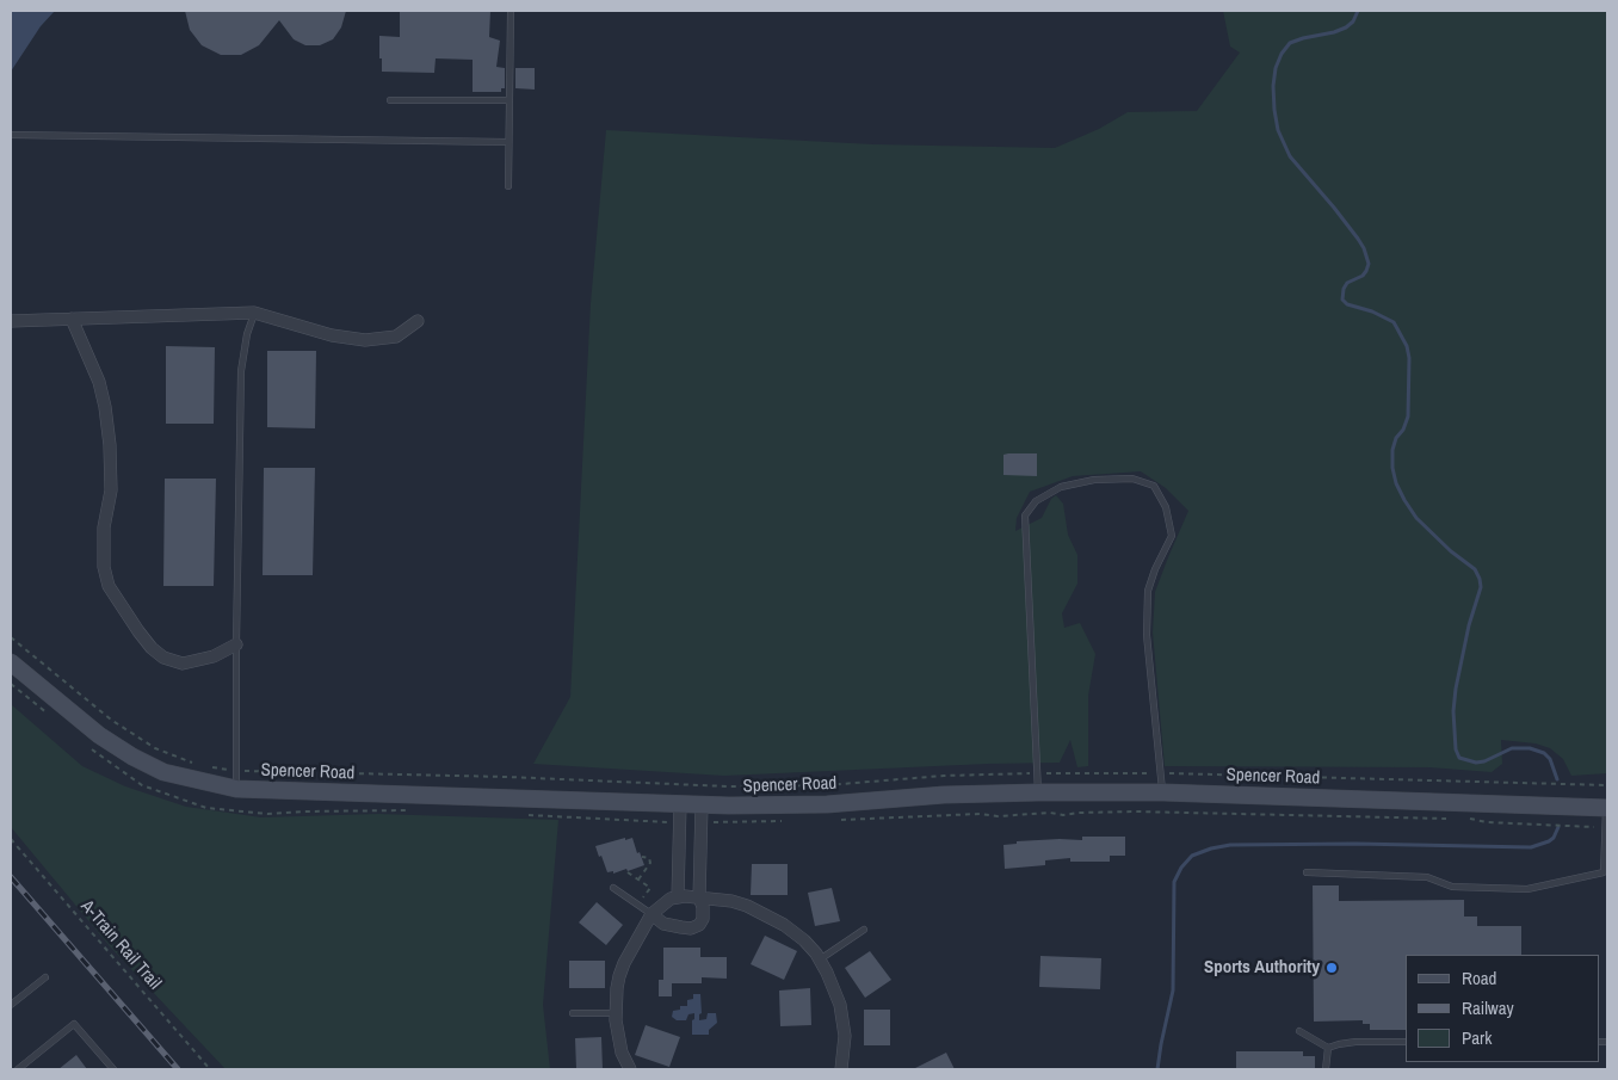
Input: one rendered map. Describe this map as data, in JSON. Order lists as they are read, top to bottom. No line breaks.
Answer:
{"streets":{"street":["Spencer Road"],"path":["A-Train Rail Trail"]},"places":["Sports Authority"],"legend":["Road","Railway","Park"]}
